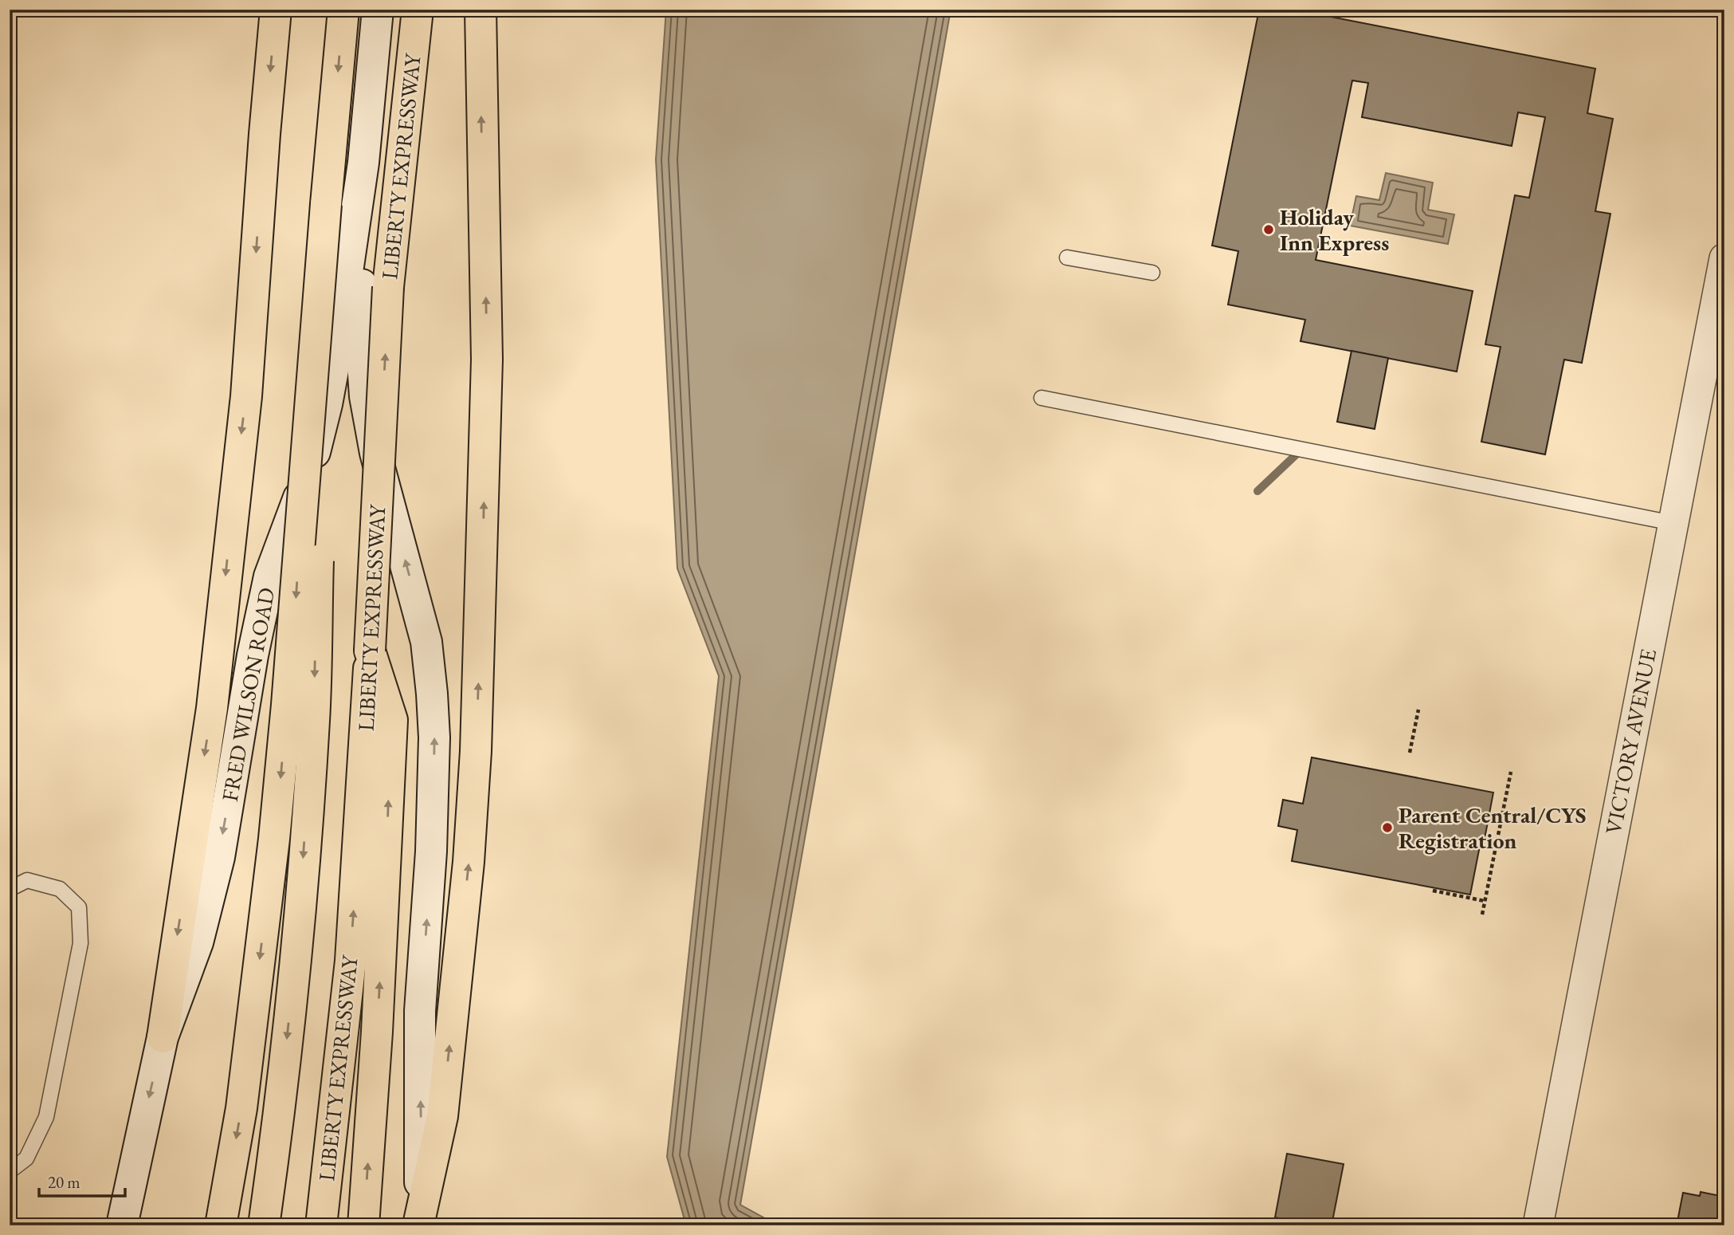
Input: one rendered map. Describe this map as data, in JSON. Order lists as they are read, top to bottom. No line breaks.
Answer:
{"streets":{"highway":["LIBERTY EXPRESSWAY"],"main road":["FRED WILSON ROAD"],"street":["VICTORY AVENUE"]},"places":["Holiday Inn Express","Parent Central/CYS Registration"],"scale_bar":"20 m"}
